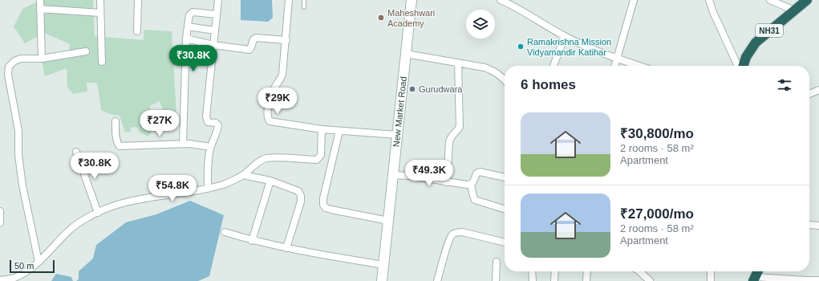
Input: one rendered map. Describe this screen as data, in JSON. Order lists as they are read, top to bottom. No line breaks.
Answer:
{"streets":{"highway":["NH31"],"street":["New Market Road"]},"places":["Maheshwari Academy","Ramakrishna Mission Vidyamandir Katihar","Gurudwara"],"scale_bar":"50 m","page":{"price":["₹30.8K","₹29K","₹27K","₹30.8K","₹49.3K","₹54.8K"],"heading":"6 homes","list":[{"name":"₹30,800/mo","note":"2 rooms · 58 m² · Apartment"},{"name":"₹27,000/mo","note":"2 rooms · 58 m² · Apartment"}],"scale":"50 m"}}
